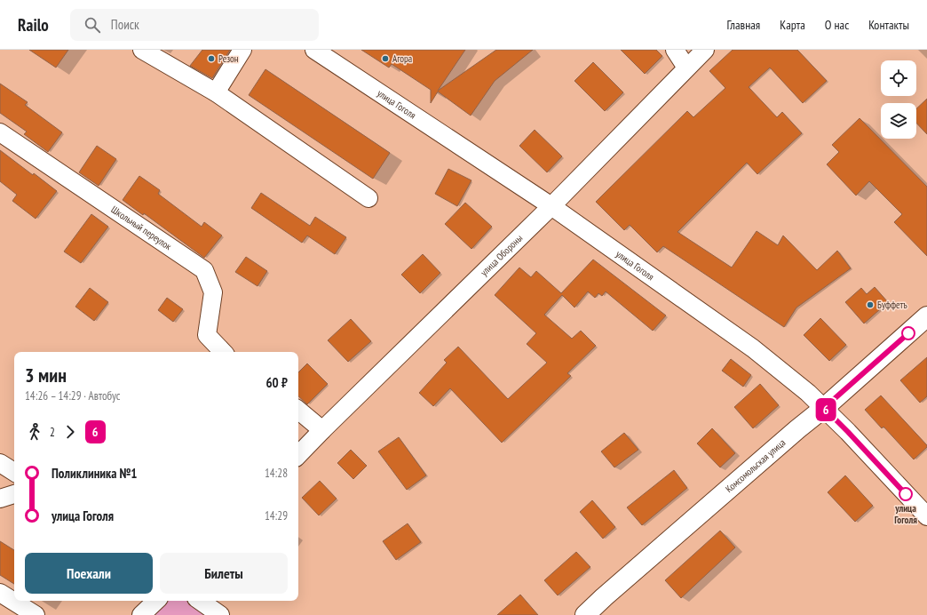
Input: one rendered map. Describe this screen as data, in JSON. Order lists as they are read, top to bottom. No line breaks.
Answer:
{"streets":{"main road":["Комсомольская улица"],"street":["улица Гоголя","Школьный переулок","улица Обороны"]},"crossings":[["улица Гоголя","улица Обороны"],["улица Гоголя","Комсомольская улица"]],"places":["Резон","Агора","Буффетъ","улица Гоголя"],"lines":["bus line 6"],"page":{"header":"Railo","search":"Поиск","nav":["Главная","Карта","О нас","Контакты"],"on_map":"6","heading":["3 мин","14:26 – 14:29 · Автобус","60 ₽"],"legs":["2","6"],"list":[{"name":"Поликлиника №1","value":"14:28"},{"name":"улица Гоголя","value":"14:29"}],"buttons":["Поехали","Билеты"]}}
